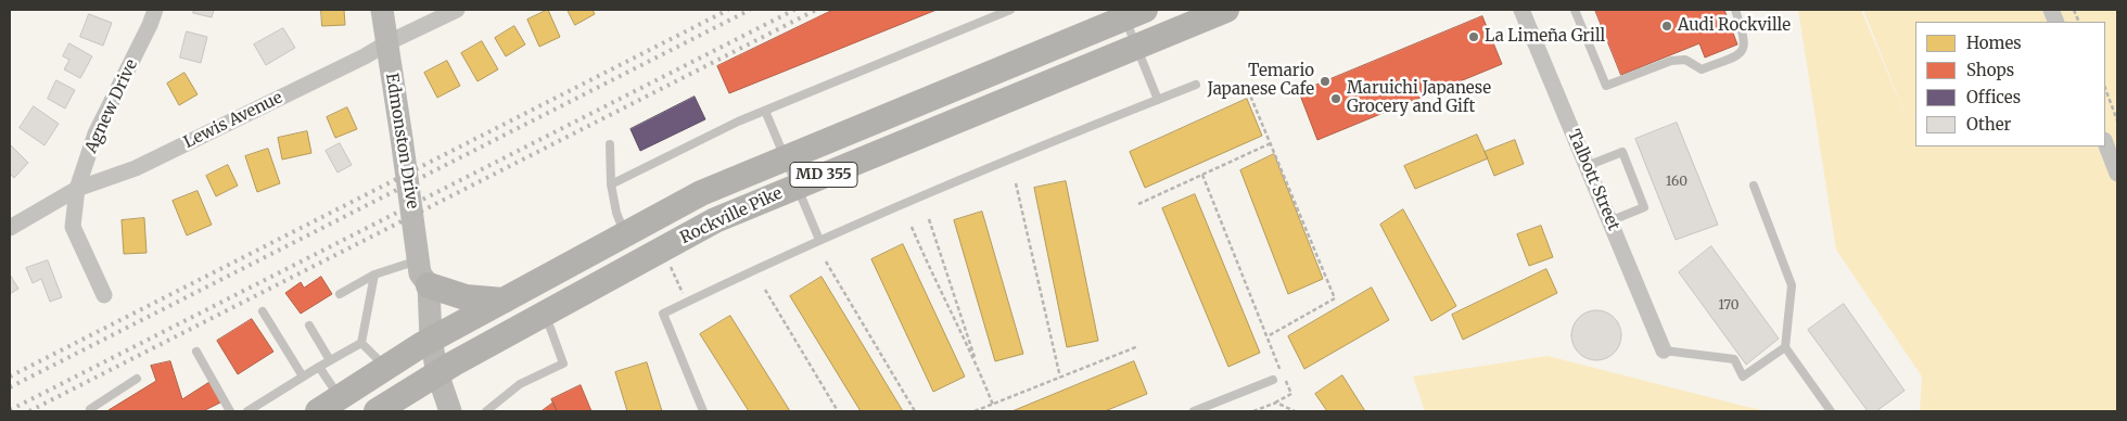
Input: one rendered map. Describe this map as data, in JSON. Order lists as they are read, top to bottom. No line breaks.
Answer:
{"streets":{"main road":["MD 355","Rockville Pike"],"street":["Agnew Drive","Lewis Avenue","Edmonston Drive","Talbott Street"]},"crossings":[["Agnew Drive","Lewis Avenue"],["Lewis Avenue","Edmonston Drive"],["Edmonston Drive","Rockville Pike"]],"places":["Audi Rockville","La Limeña Grill","Temario Japanese Cafe","Maruichi Japanese Grocery and Gift"],"house_numbers":["160","170"],"legend":["Homes","Shops","Offices","Other"]}
